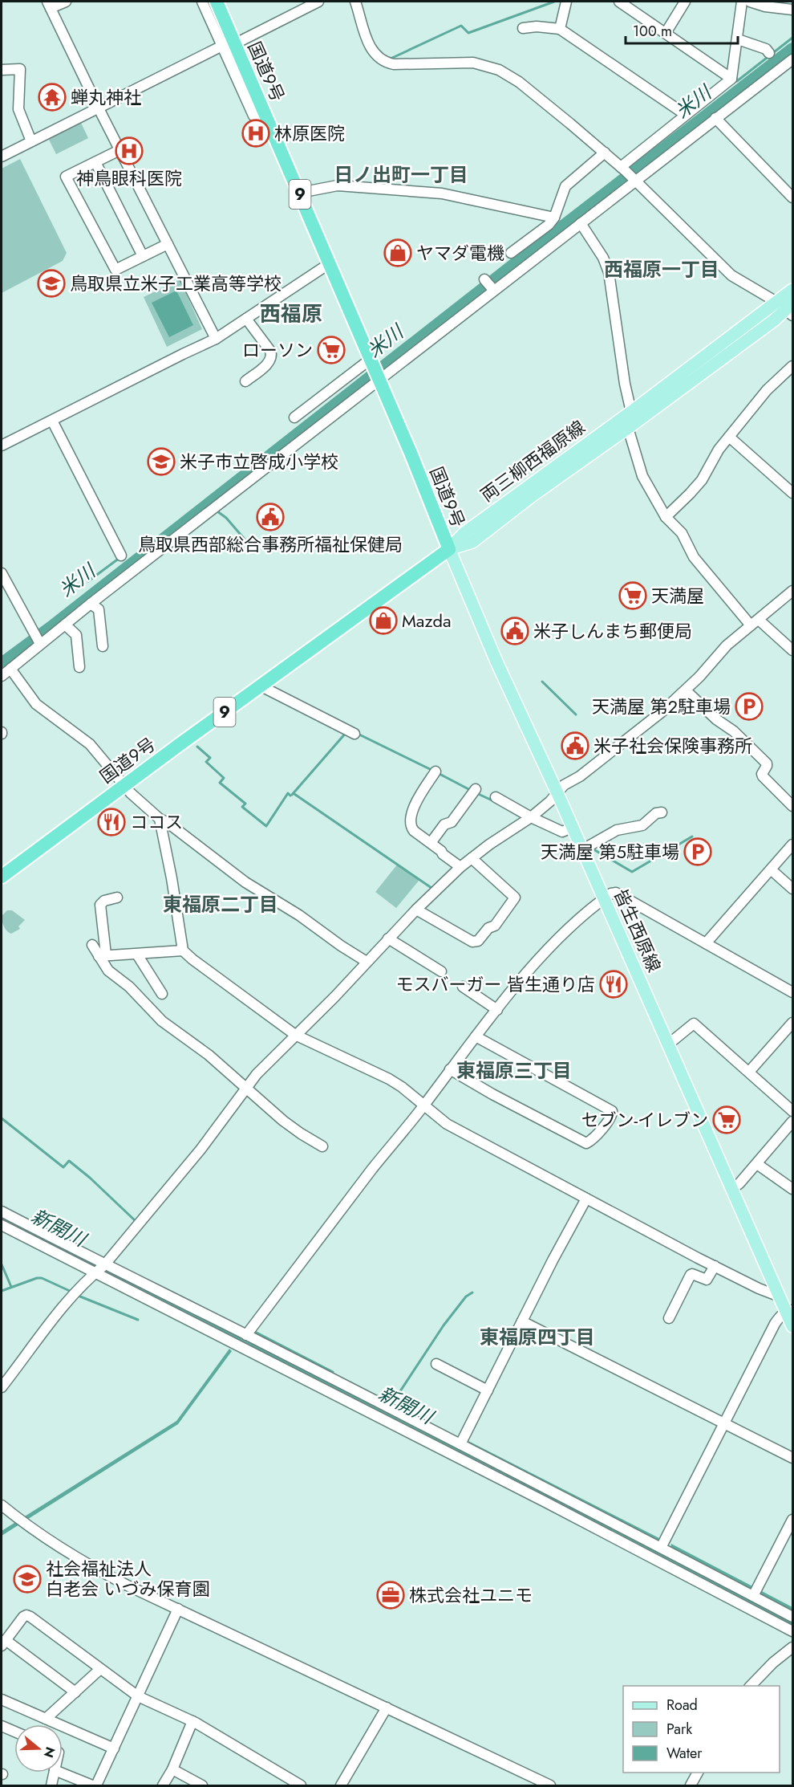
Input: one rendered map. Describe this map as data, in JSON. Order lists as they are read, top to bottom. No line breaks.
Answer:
{"streets":{"highway":["国道9号","9"],"main road":["両三柳西福原線","皆生西原線"]},"crossings":[["国道9号","両三柳西福原線"],["国道9号","皆生西原線"],["両三柳西福原線","皆生西原線"]],"districts":["日ノ出町一丁目","西福原一丁目","西福原","東福原二丁目","東福原三丁目","東福原四丁目"],"water":["米川","新開川"],"places":{"temple":["蝉丸神社"],"hospital":["林原医院","神鳥眼科医院"],"shop":["ヤマダ電機","Mazda"],"school or university":["鳥取県立米子工業高等学校","米子市立啓成小学校","社会福祉法人 白老会 いづみ保育園"],"supermarket":["ローソン","天満屋","セブン-イレブン"],"public building":["鳥取県西部総合事務所福祉保健局","米子しんまち郵便局","米子社会保険事務所"],"parking":["天満屋 第2駐車場","天満屋 第5駐車場"],"restaurant":["ココス","モスバーガー 皆生通り店"],"office":["株式会社ユニモ"]},"legend":["Road","Park","Water"],"scale_bar":"100 m","north":"right"}
